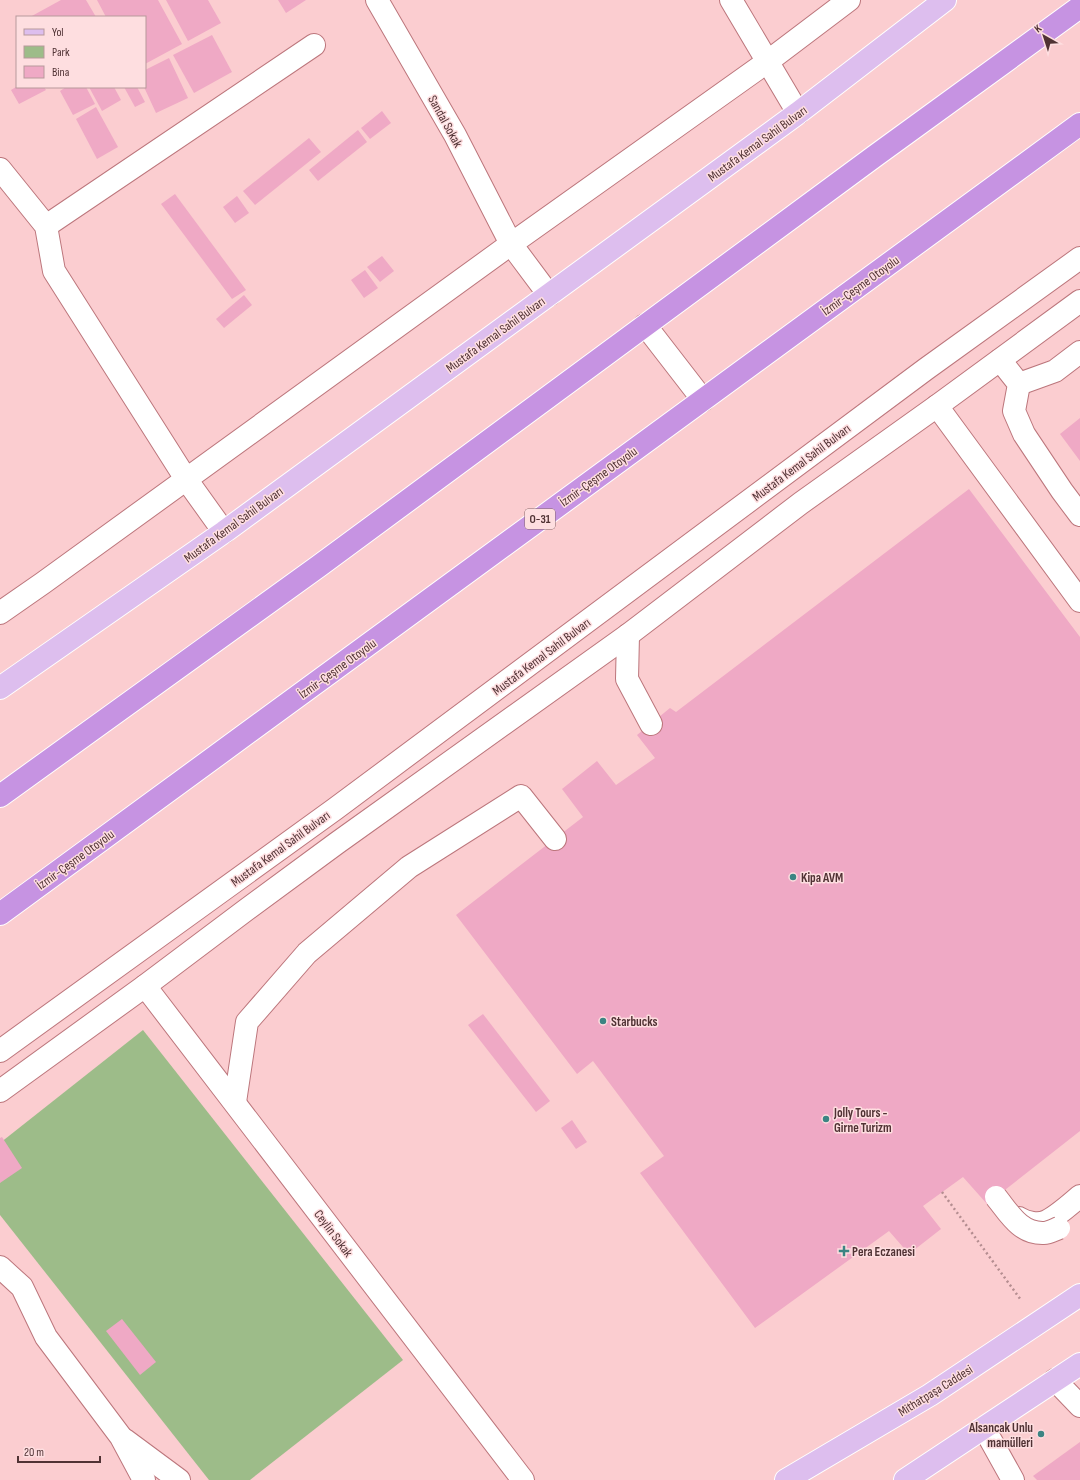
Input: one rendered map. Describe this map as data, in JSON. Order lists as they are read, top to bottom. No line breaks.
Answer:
{"streets":{"highway":["İzmir-Çeşme Otoyolu","O-31"],"main road":["Mustafa Kemal Sahil Bulvarı","Mithatpaşa Caddesi"],"street":["Sandal Sokak","Ceylin Sokak"]},"crossings":[["Sandal Sokak","Mustafa Kemal Sahil Bulvarı"]],"places":{"other":["Kipa AVM","Starbucks","Jolly Tours - Girne Turizm","Alsancak Unlu mamülleri"],"health":["Pera Eczanesi"]},"legend":["Yol","Park","Bina"],"scale_bar":"20 m","north":"top left"}
